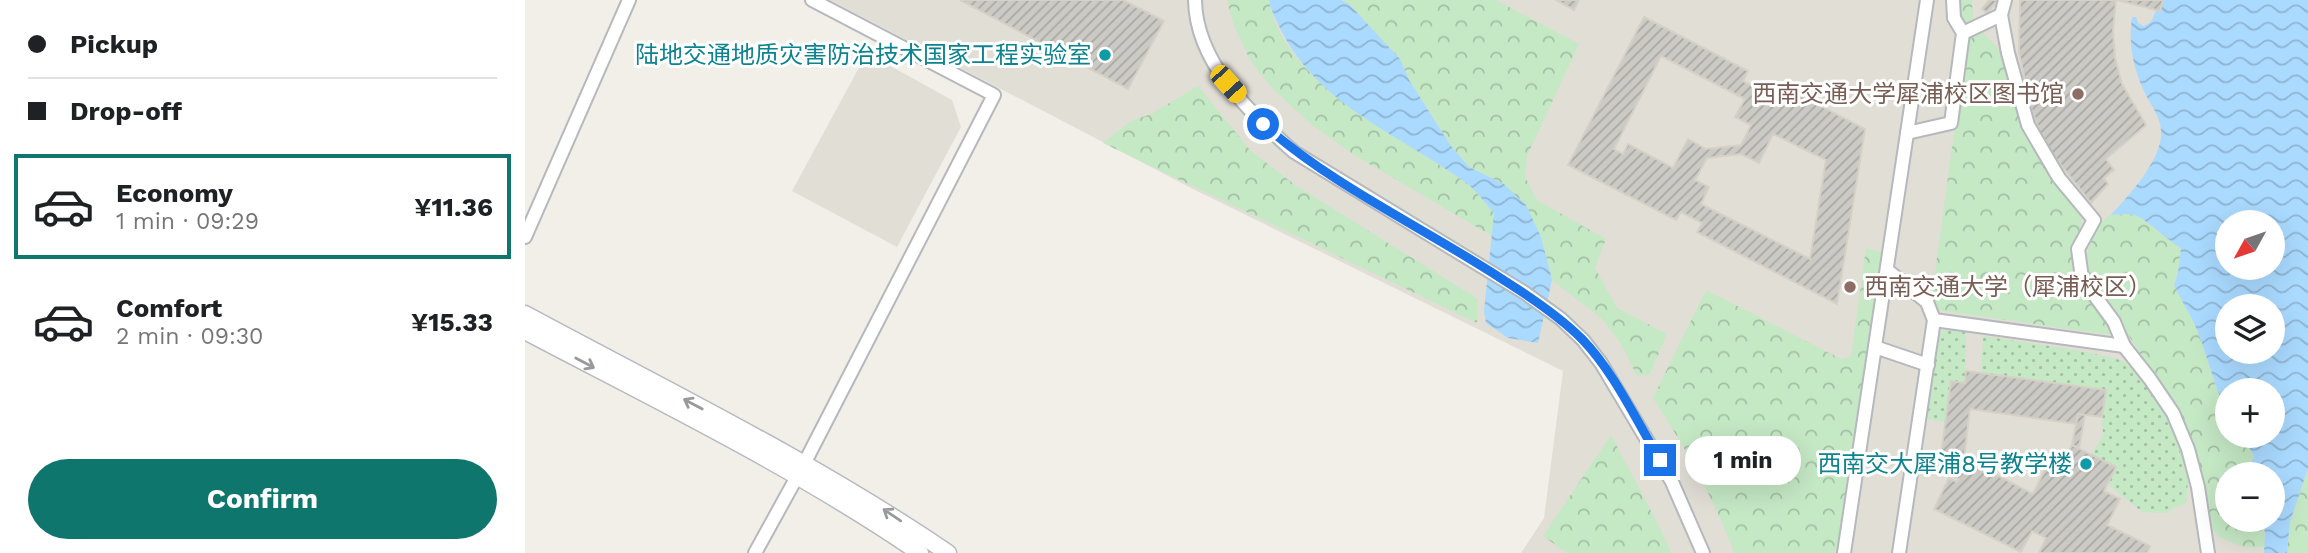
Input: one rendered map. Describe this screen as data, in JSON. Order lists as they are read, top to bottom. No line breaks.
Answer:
{"places":["陆地交通地质灾害防治技术国家工程实验室","西南交通大学犀浦校区图书馆","西南交通大学（犀浦校区）","西南交大犀浦8号教学楼"],"north":"bottom left","page":{"banner":["Pickup","Drop-off"],"list":[{"name":"Economy","note":"1 min · 09:29","value":"¥11.36"},{"name":"Comfort","note":"2 min · 09:30","value":"¥15.33"}],"map_buttons":["+","−"],"bubble":"1 min","buttons":"Confirm"}}
